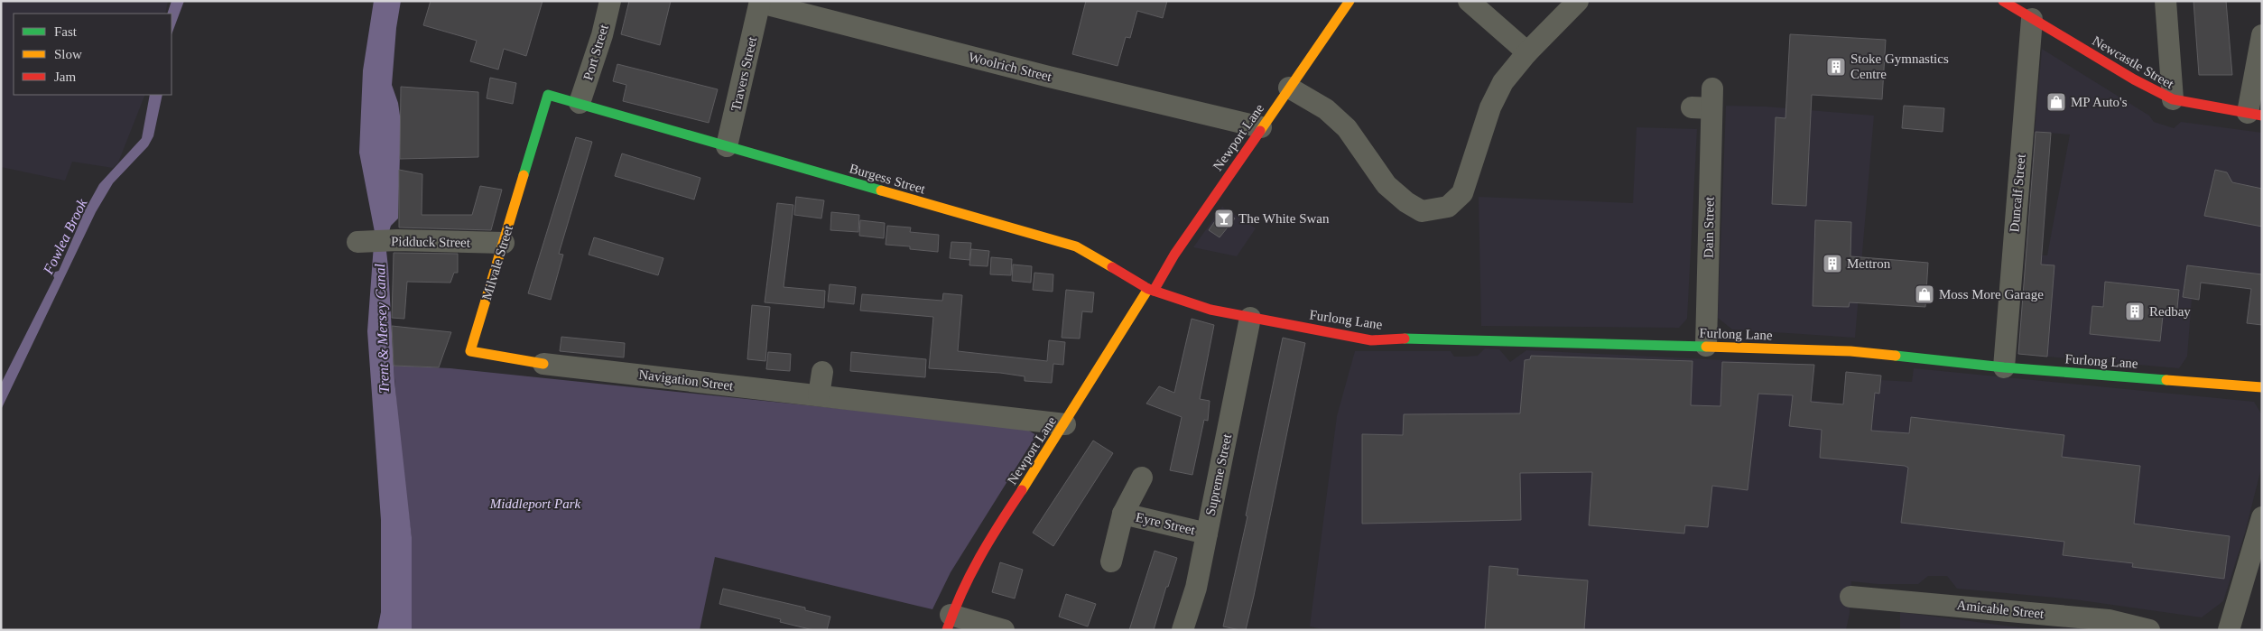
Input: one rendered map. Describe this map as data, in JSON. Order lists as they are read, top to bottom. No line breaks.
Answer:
{"streets":{"street":["Port Street","Newcastle Street","Woolrich Street","Travers Street","Newport Lane","Burgess Street","Duncalf Street","Dain Street","Pidduck Street","Milvale Street","Furlong Lane","Navigation Street","Supreme Street","Eyre Street","Amicable Street"]},"crossings":[["Port Street","Burgess Street"],["Newcastle Street","Duncalf Street"],["Woolrich Street","Travers Street"],["Woolrich Street","Newport Lane"],["Travers Street","Burgess Street"],["Newport Lane","Burgess Street"],["Newport Lane","Navigation Street"],["Burgess Street","Milvale Street"],["Burgess Street","Furlong Lane"],["Duncalf Street","Furlong Lane"],["Dain Street","Furlong Lane"],["Pidduck Street","Milvale Street"],["Milvale Street","Navigation Street"],["Furlong Lane","Supreme Street"],["Supreme Street","Eyre Street"]],"water":["Fowlea Brook","Trent & Mersey Canal"],"parks":["Middleport Park"],"places":{"building":["Stoke Gymnastics Centre","Mettron","Redbay"],"shop":["MP Auto's","Moss More Garage"],"bar":["The White Swan"]},"legend":["Fast","Slow","Jam"]}
